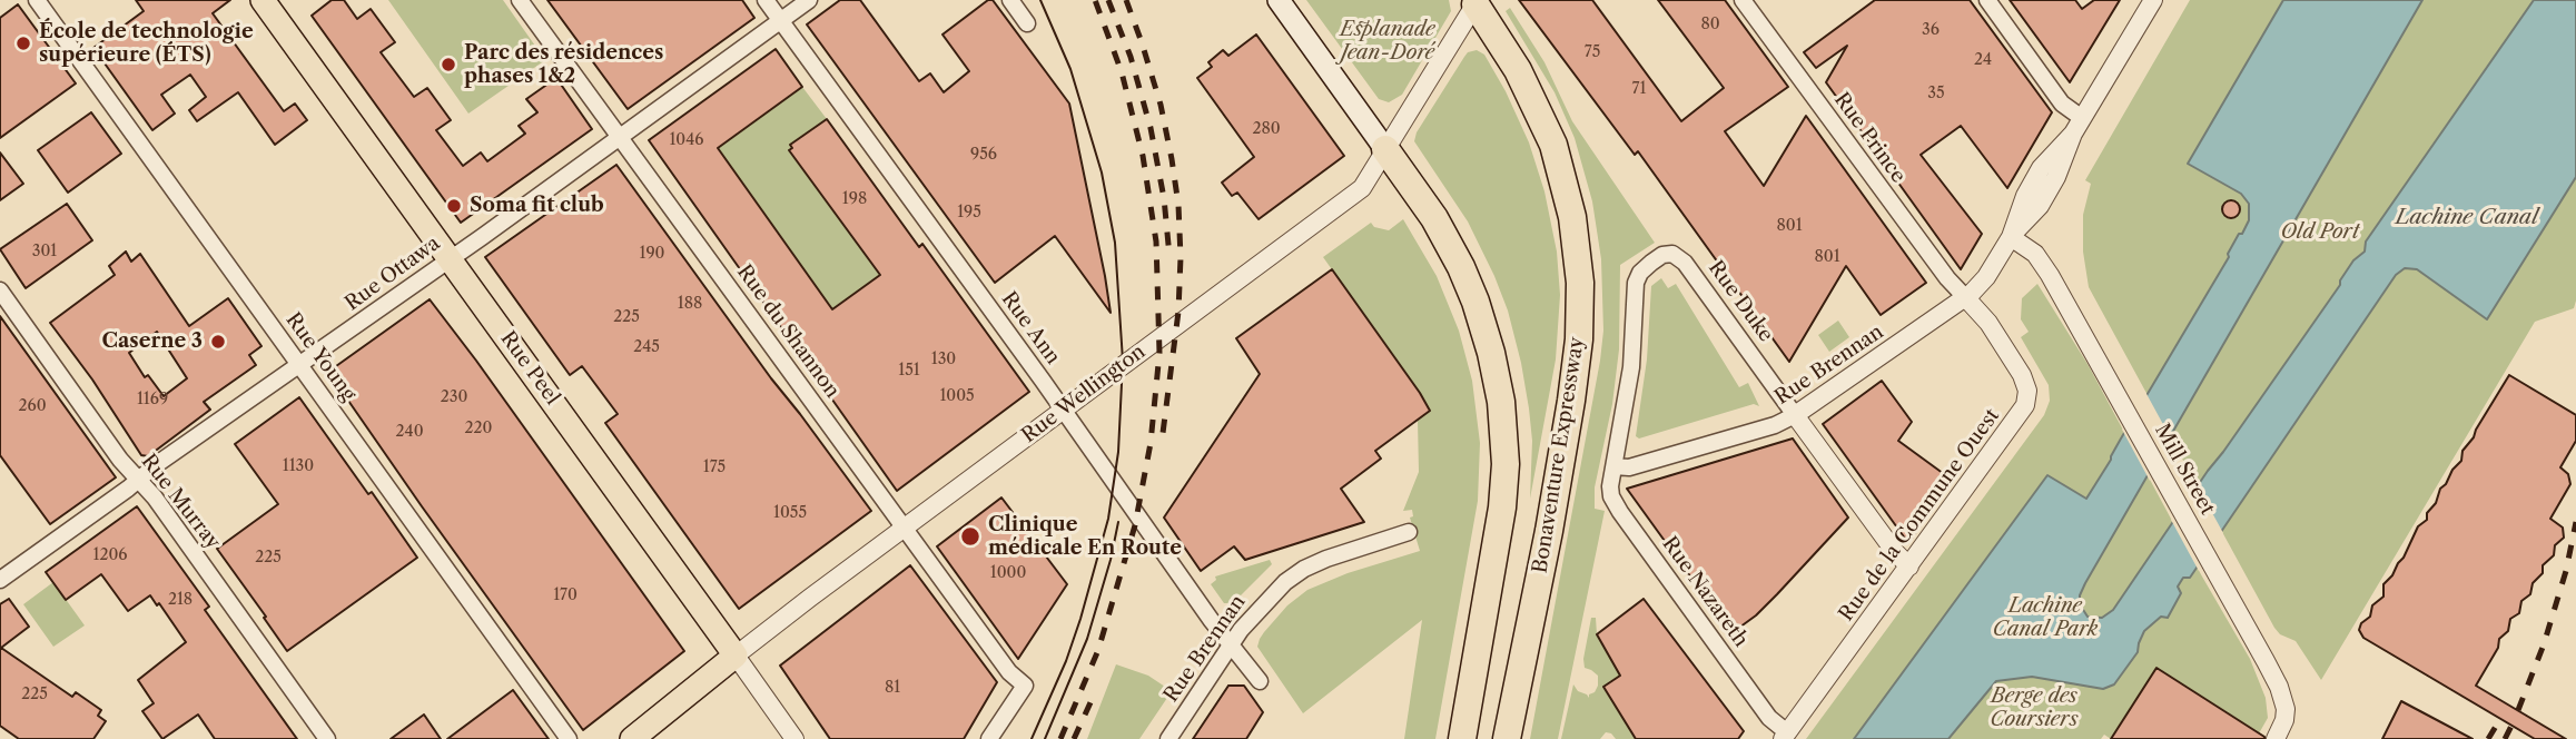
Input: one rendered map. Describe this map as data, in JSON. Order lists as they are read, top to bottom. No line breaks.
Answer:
{"streets":{"highway":["Bonaventure Expressway"],"main road":["Rue Peel","Rue Wellington"],"street":["Rue Prince","Rue Ottawa","Rue Duke","Rue Ann","Rue du Shannon","Rue Young","Rue Brennan","Mill Street","Rue Murray","Rue de la Commune Ouest","Rue Nazareth"]},"crossings":[["Rue Prince","Rue Brennan"],["Rue Prince","Rue de la Commune Ouest"],["Rue Ottawa","Rue Ann"],["Rue Ottawa","Rue du Shannon"],["Rue Ottawa","Rue Young"],["Rue Ottawa","Rue Peel"],["Rue Ottawa","Rue Murray"],["Rue Duke","Rue Brennan"],["Rue Duke","Rue de la Commune Ouest"],["Rue Duke","Rue Nazareth"],["Rue Ann","Rue Brennan"],["Rue Ann","Rue Wellington"],["Rue du Shannon","Rue Wellington"],["Rue Brennan","Rue de la Commune Ouest"],["Rue Brennan","Rue Nazareth"],["Rue Peel","Rue Wellington"],["Rue Wellington","Bonaventure Expressway"],["Rue de la Commune Ouest","Rue Nazareth"]],"water":["Lachine Canal"],"parks":["Esplanade Jean-Doré","Old Port","Lachine Canal Park","Berge des Coursiers"],"places":["École de technologie supérieure (ÉTS)","Parc des résidences phases 1&2","Soma fit club","Caserne 3","Clinique médicale En Route"],"house_numbers":["80","36","75","24","71","35","280","1046","956","198","195","801","301","190","801","188","225","245","130","151","1005","230","1169","260","220","240","1130","175","1055","1206","225","1000","170","218","81","225"]}
